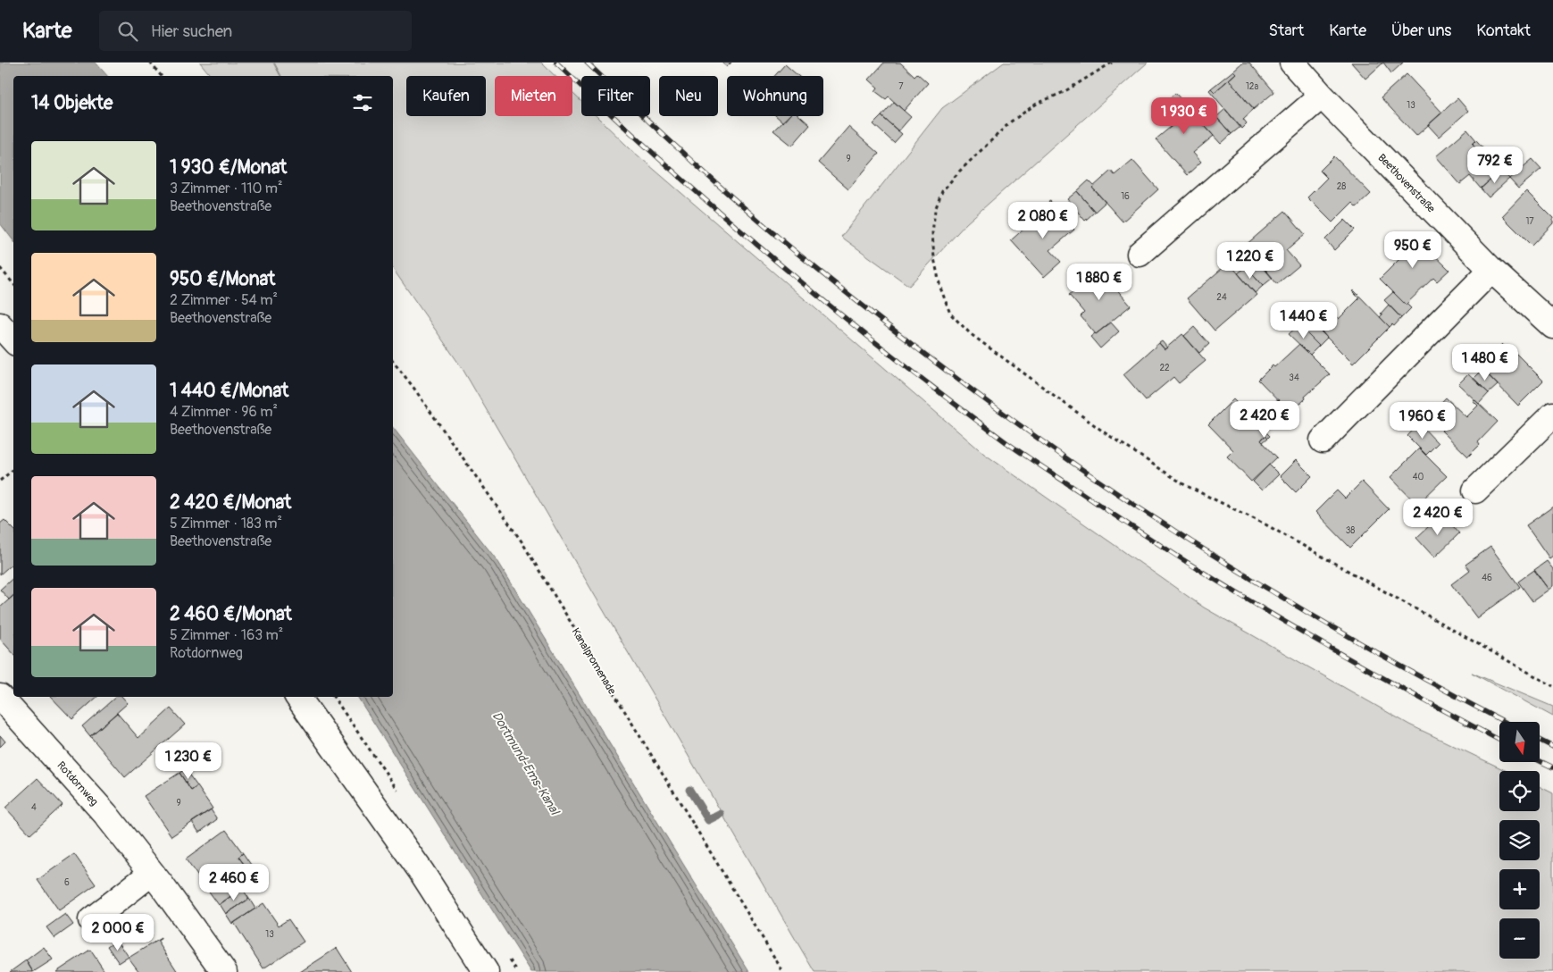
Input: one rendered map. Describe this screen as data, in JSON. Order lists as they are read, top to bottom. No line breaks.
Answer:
{"streets":{"street":["Beethovenstraße","Rotdornweg"],"path":["Kanalpromenade"]},"water":["Dortmund-Ems-Kanal"],"house_numbers":["7","12a","13","9","28","16","17","24","22","34","40","38","46","9","4","6","13"],"north":"bottom","page":{"header":"Karte","search":"Hier suchen","nav":["Start","Karte","Über uns","Kontakt"],"chip":["Kaufen","Mieten","Filter","Neu","Wohnung"],"heading":"14 Objekte","price":["1 930 €","792 €","2 080 €","950 €","1 220 €","1 880 €","1 440 €","1 480 €","2 420 €","1 960 €","2 420 €","1 230 €","2 460 €","2 000 €"],"list":[{"name":"1 930 €/Monat","note":"3 Zimmer · 110 m² · Beethovenstraße"},{"name":"950 €/Monat","note":"2 Zimmer · 54 m² · Beethovenstraße"},{"name":"1 440 €/Monat","note":"4 Zimmer · 96 m² · Beethovenstraße"},{"name":"2 420 €/Monat","note":"5 Zimmer · 183 m² · Beethovenstraße"},{"name":"2 460 €/Monat","note":"5 Zimmer · 163 m² · Rotdornweg"}],"map_buttons":["+","−"]}}
